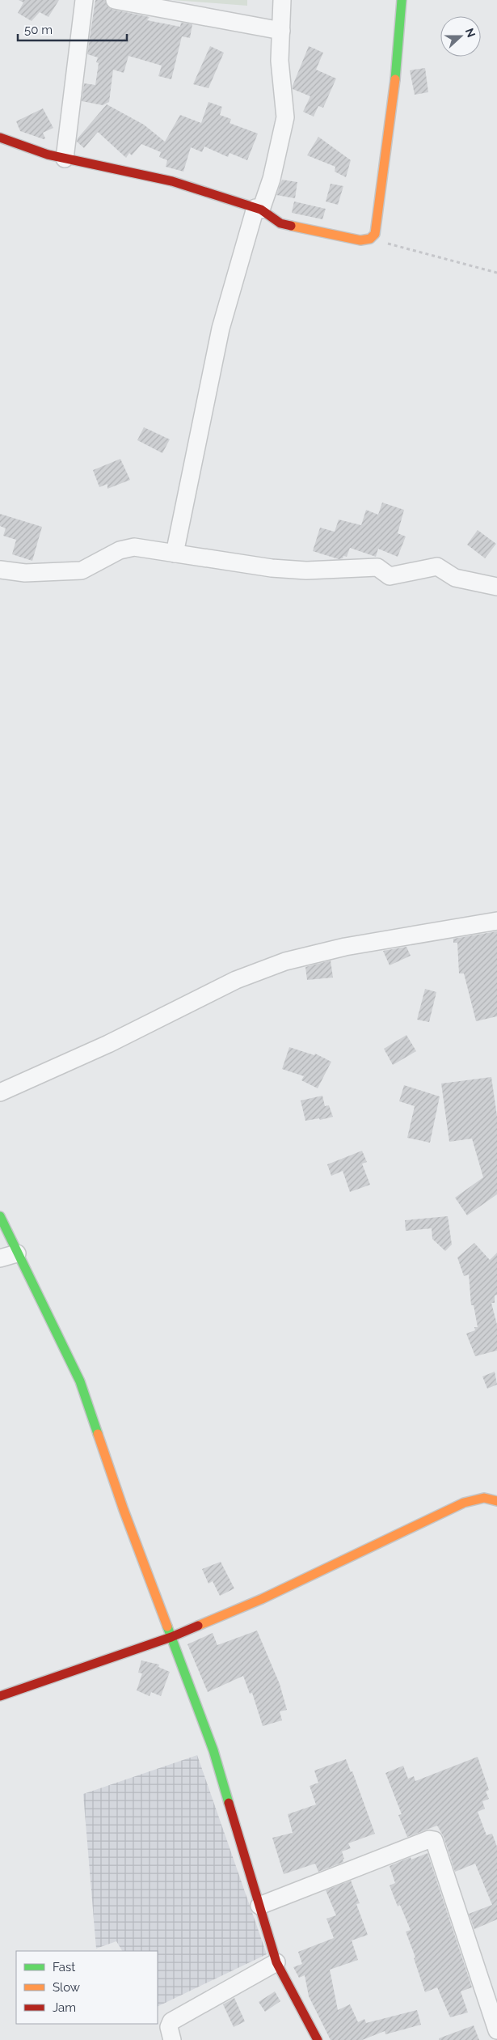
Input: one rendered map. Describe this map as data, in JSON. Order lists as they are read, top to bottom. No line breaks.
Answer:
{"legend":["Fast","Slow","Jam"],"scale_bar":"50 m","north":"right"}
